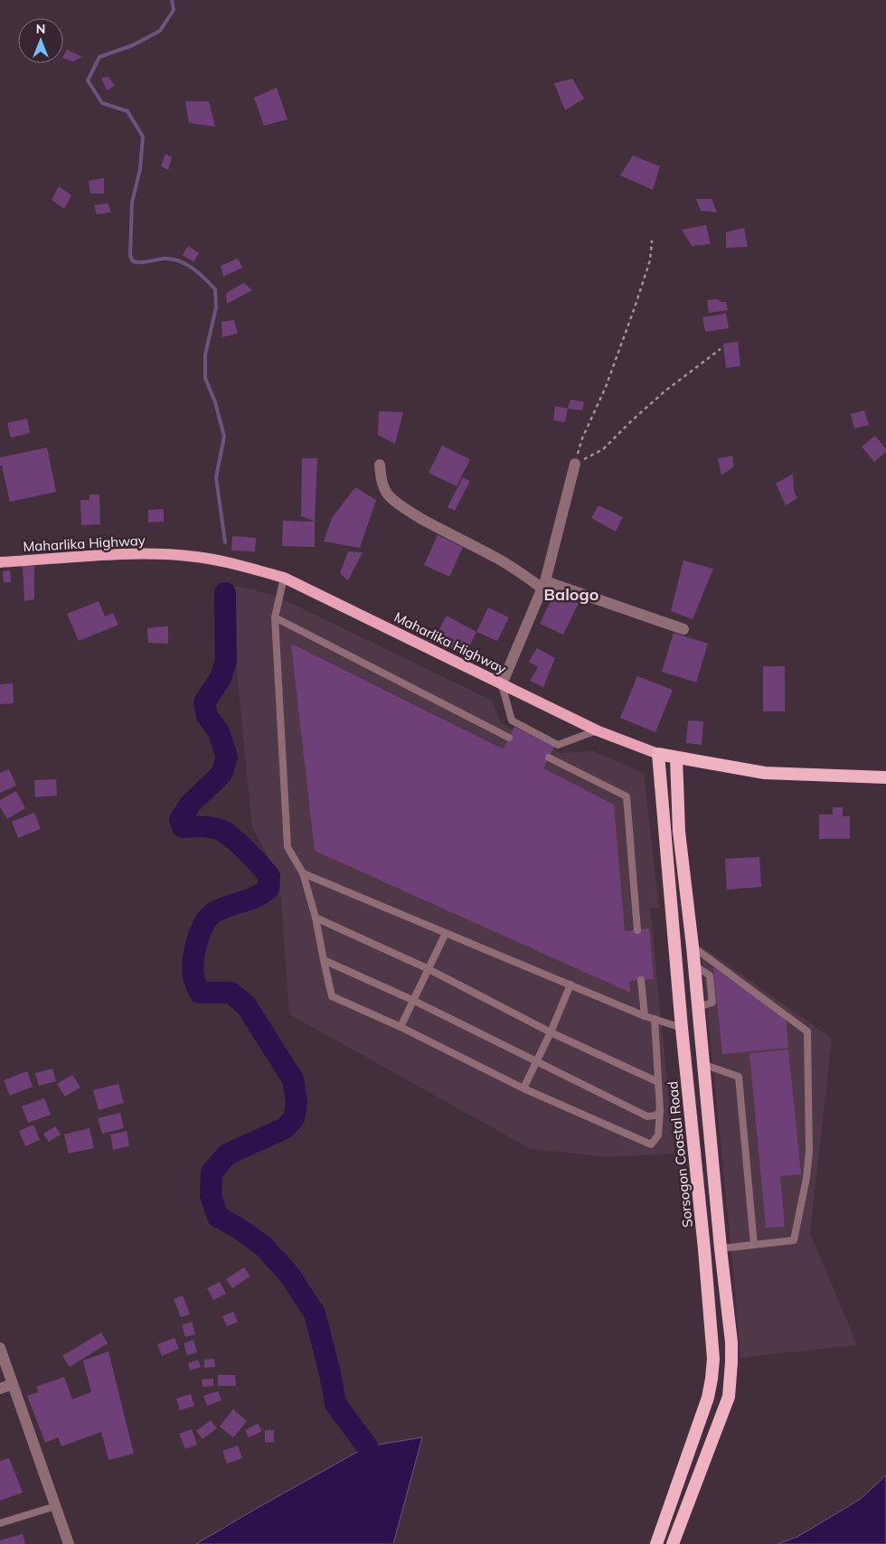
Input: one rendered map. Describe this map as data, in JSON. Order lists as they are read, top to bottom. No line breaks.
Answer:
{"streets":{"highway":["Maharlika Highway","Sorsogon Coastal Road"]},"crossings":[["Maharlika Highway","Sorsogon Coastal Road"]],"districts":["Balogo"],"north":"top"}
